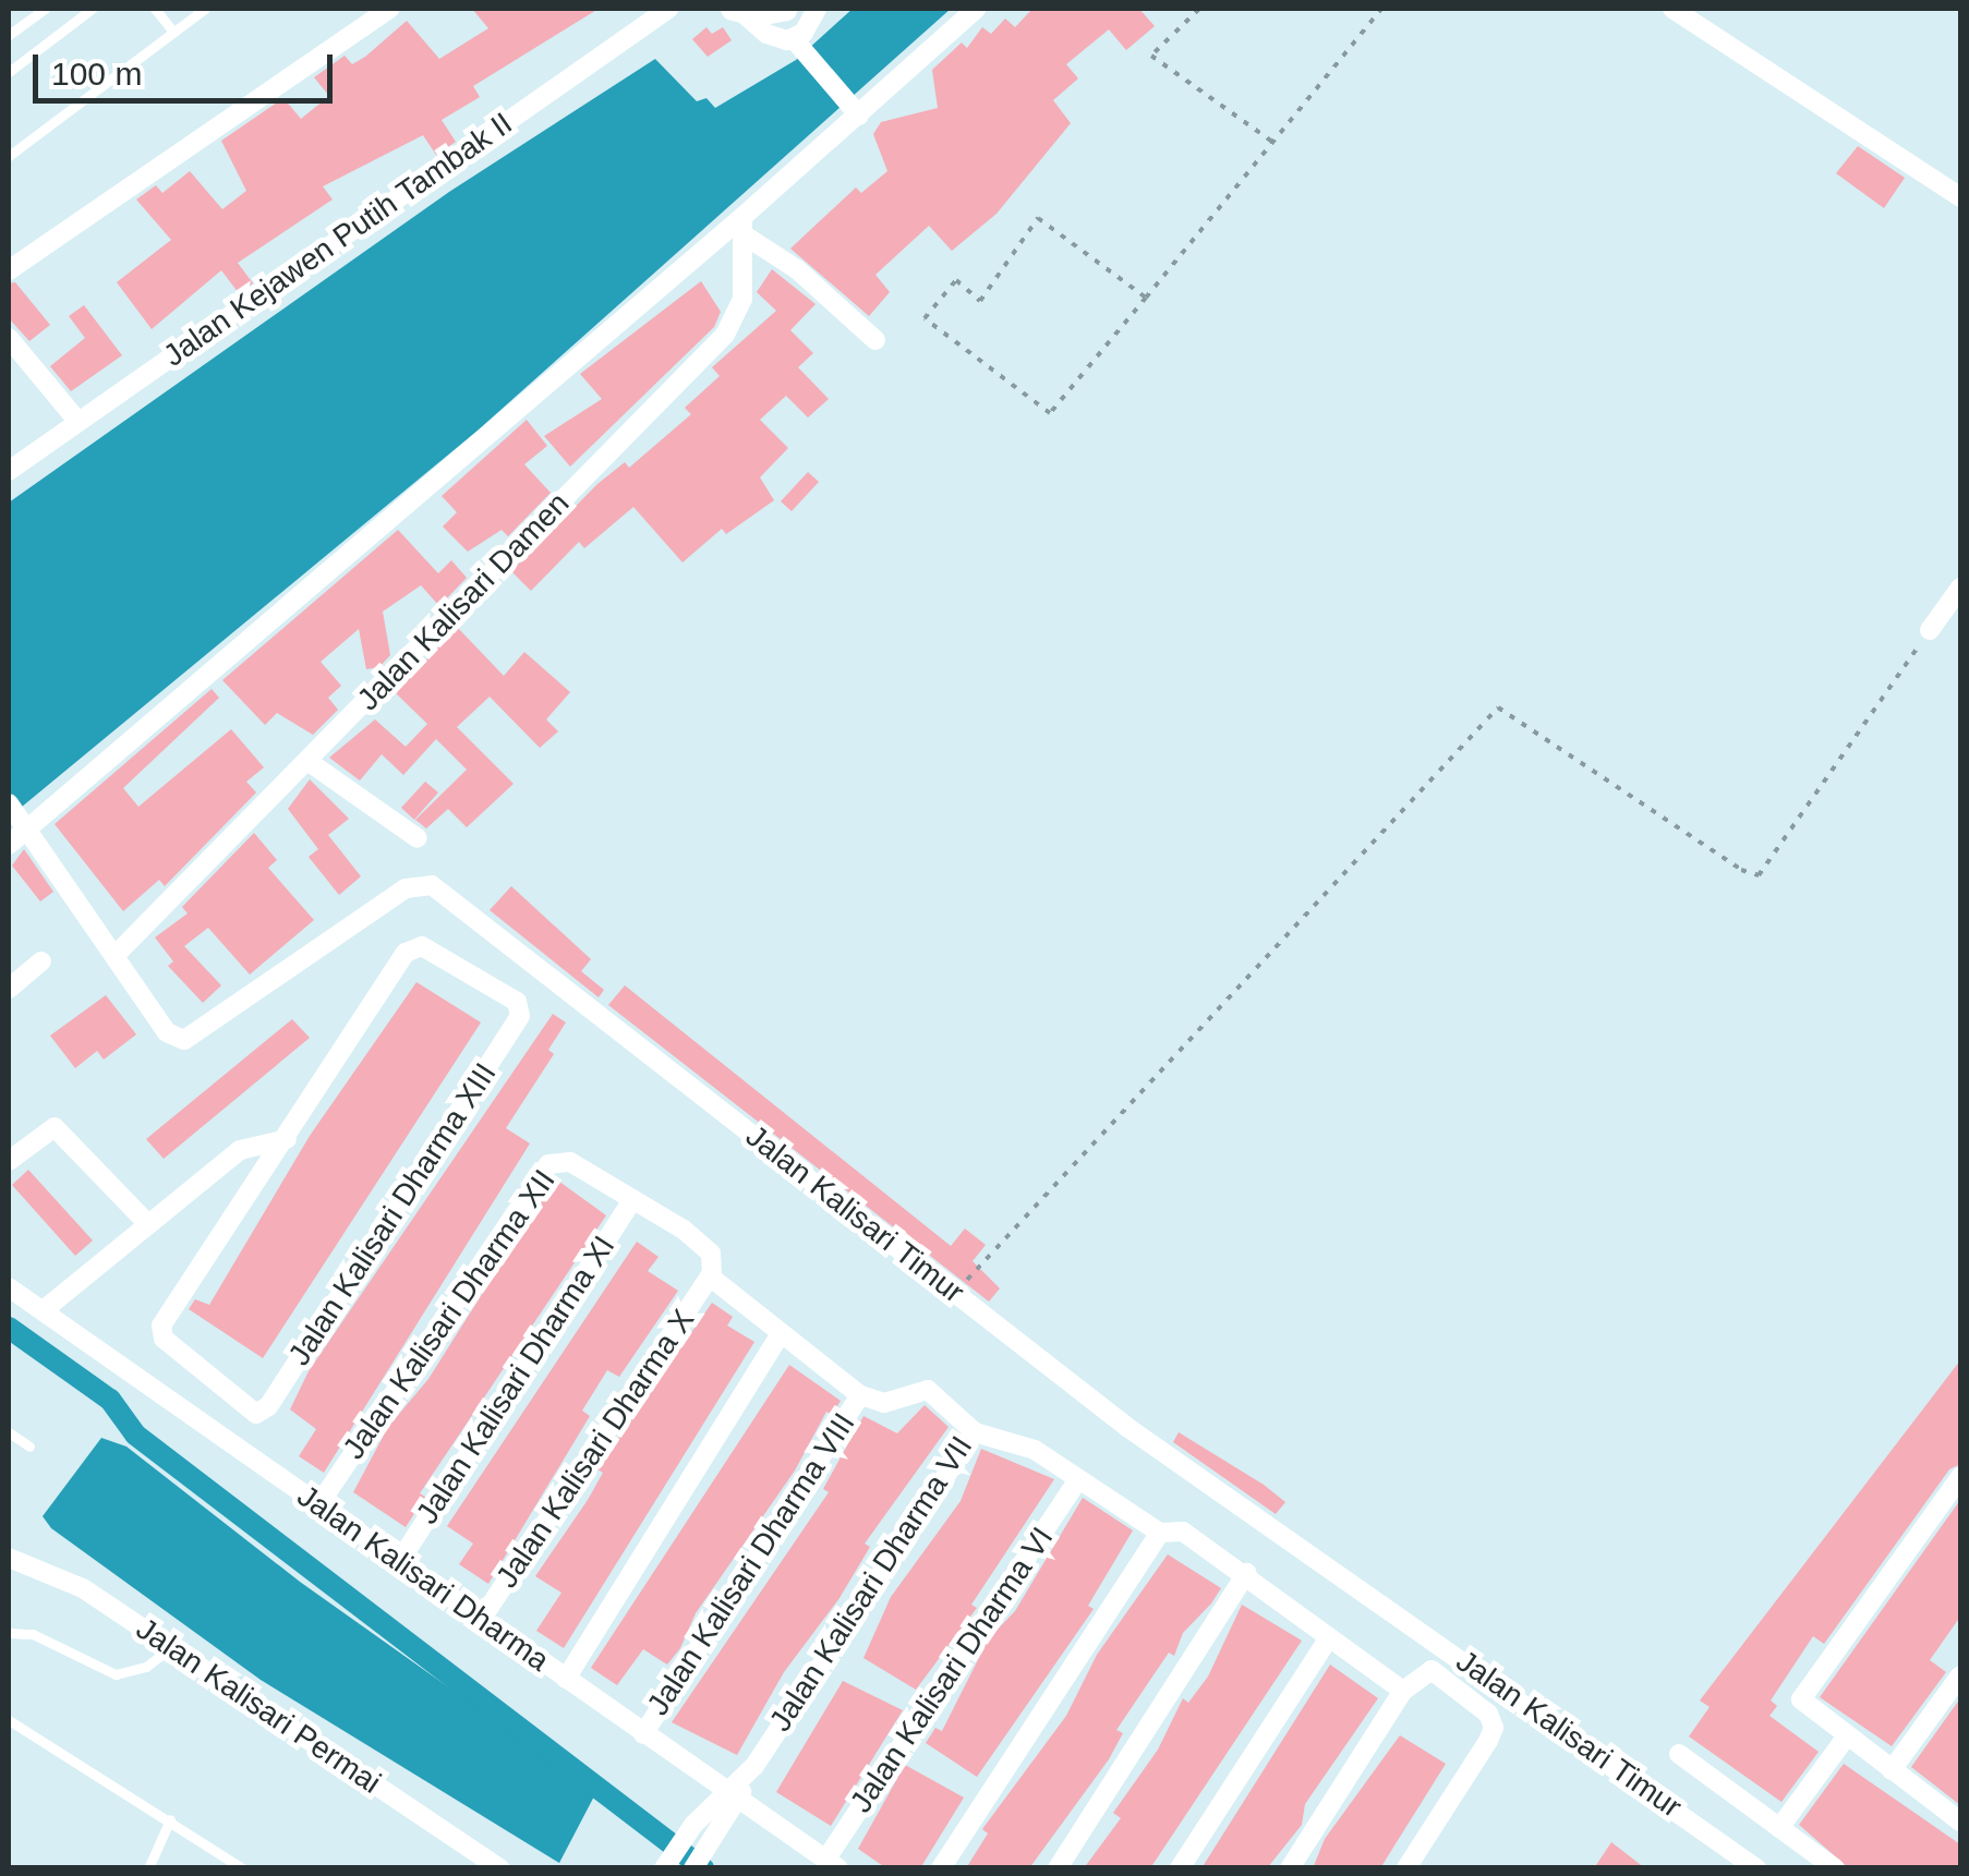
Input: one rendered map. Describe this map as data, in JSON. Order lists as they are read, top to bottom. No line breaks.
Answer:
{"streets":{"street":["Jalan Kejawen Putih Tambak II","Jalan Kalisari Damen","Jalan Kalisari Dharma XIII","Jalan Kalisari Timur","Jalan Kalisari Dharma XII","Jalan Kalisari Dharma XI","Jalan Kalisari Dharma X","Jalan Kalisari Dharma VIII","Jalan Kalisari Dharma","Jalan Kalisari Dharma VII","Jalan Kalisari Dharma VI","Jalan Kalisari Permai"]},"crossings":[["Jalan Kalisari Damen","Jalan Kalisari Timur"],["Jalan Kalisari Dharma XII","Jalan Kalisari Dharma XI"],["Jalan Kalisari Dharma XII","Jalan Kalisari Dharma X"],["Jalan Kalisari Dharma XII","Jalan Kalisari Dharma VIII"],["Jalan Kalisari Dharma XII","Jalan Kalisari Dharma"],["Jalan Kalisari Dharma XII","Jalan Kalisari Dharma VII"],["Jalan Kalisari Dharma XI","Jalan Kalisari Dharma"],["Jalan Kalisari Dharma X","Jalan Kalisari Dharma"],["Jalan Kalisari Dharma VIII","Jalan Kalisari Dharma"],["Jalan Kalisari Dharma VIII","Jalan Kalisari Dharma VII"],["Jalan Kalisari Dharma","Jalan Kalisari Dharma VII"],["Jalan Kalisari Dharma","Jalan Kalisari Dharma VI"]],"scale_bar":"100 m"}
